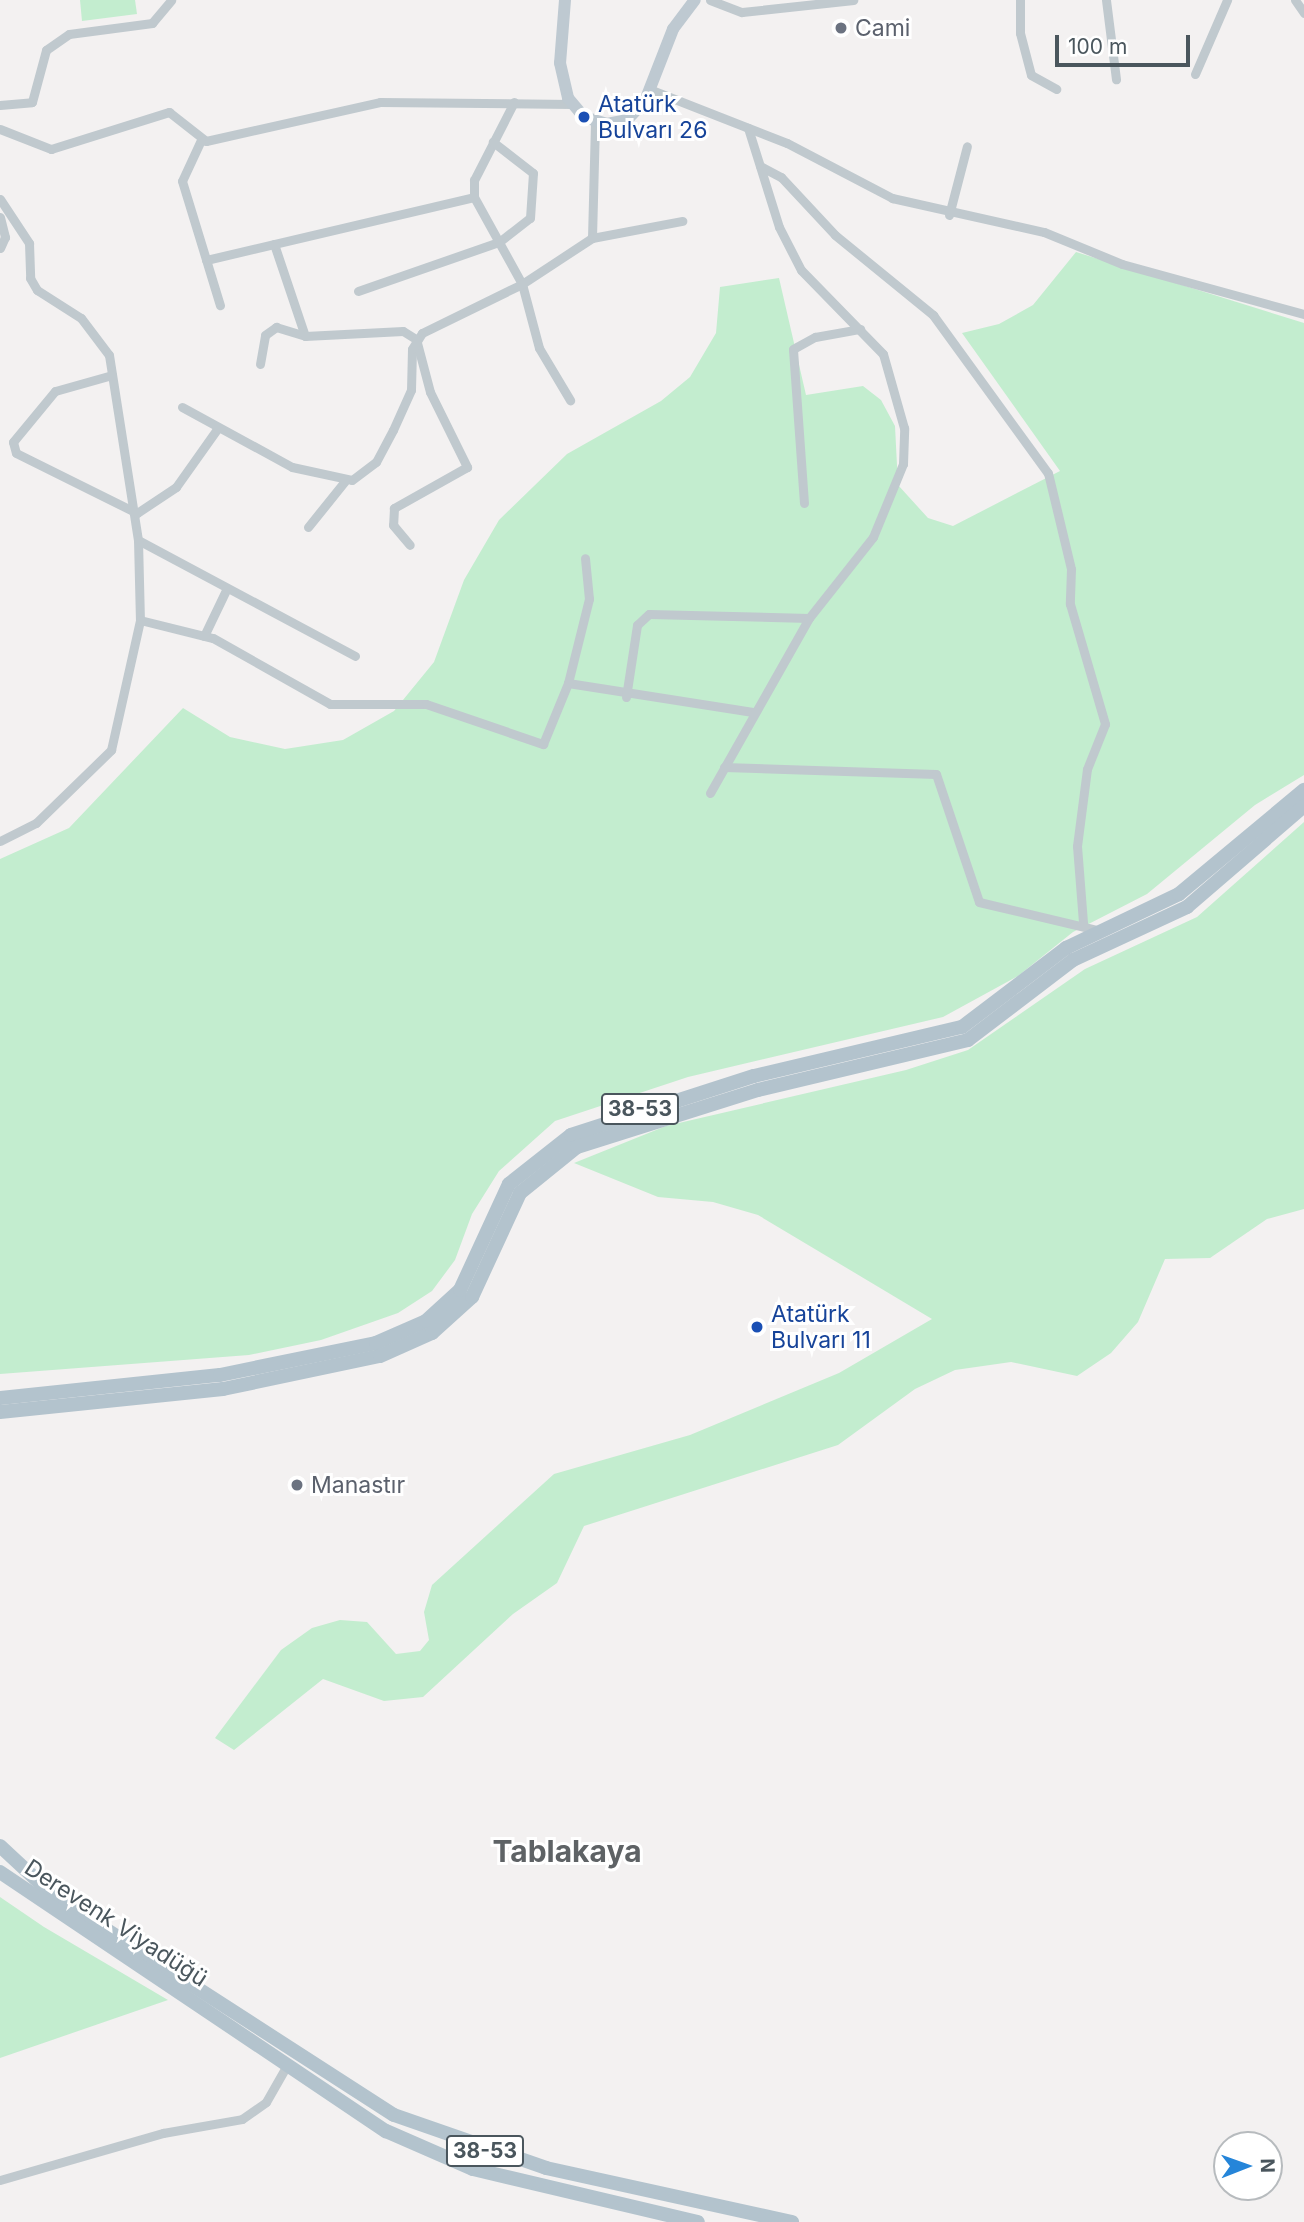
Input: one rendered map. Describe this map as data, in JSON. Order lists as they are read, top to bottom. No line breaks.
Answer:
{"streets":{"main road":["38-53","Derevenk Viyadüğü"]},"crossings":[["38-53","Derevenk Viyadüğü"]],"districts":["Tablakaya"],"places":["Cami","Atatürk Bulvarı 26","Atatürk Bulvarı 11","Manastır"],"scale_bar":"100 m","north":"right"}
